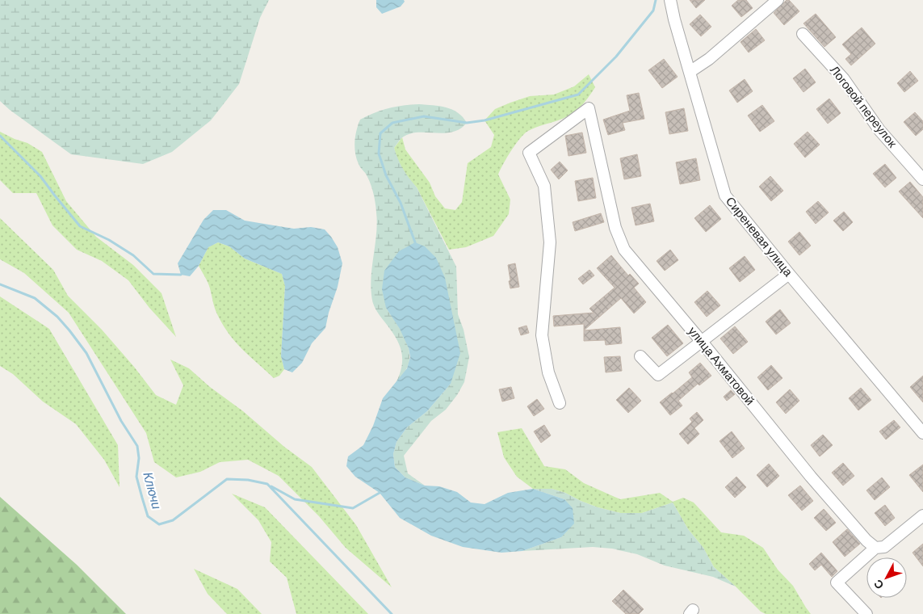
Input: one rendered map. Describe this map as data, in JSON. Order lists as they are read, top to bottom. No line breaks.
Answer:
{"streets":{"street":["Логовой переулок","Сиреневая улица","улица Ахматовой"]},"water":["Ключи"],"north":"bottom left"}
